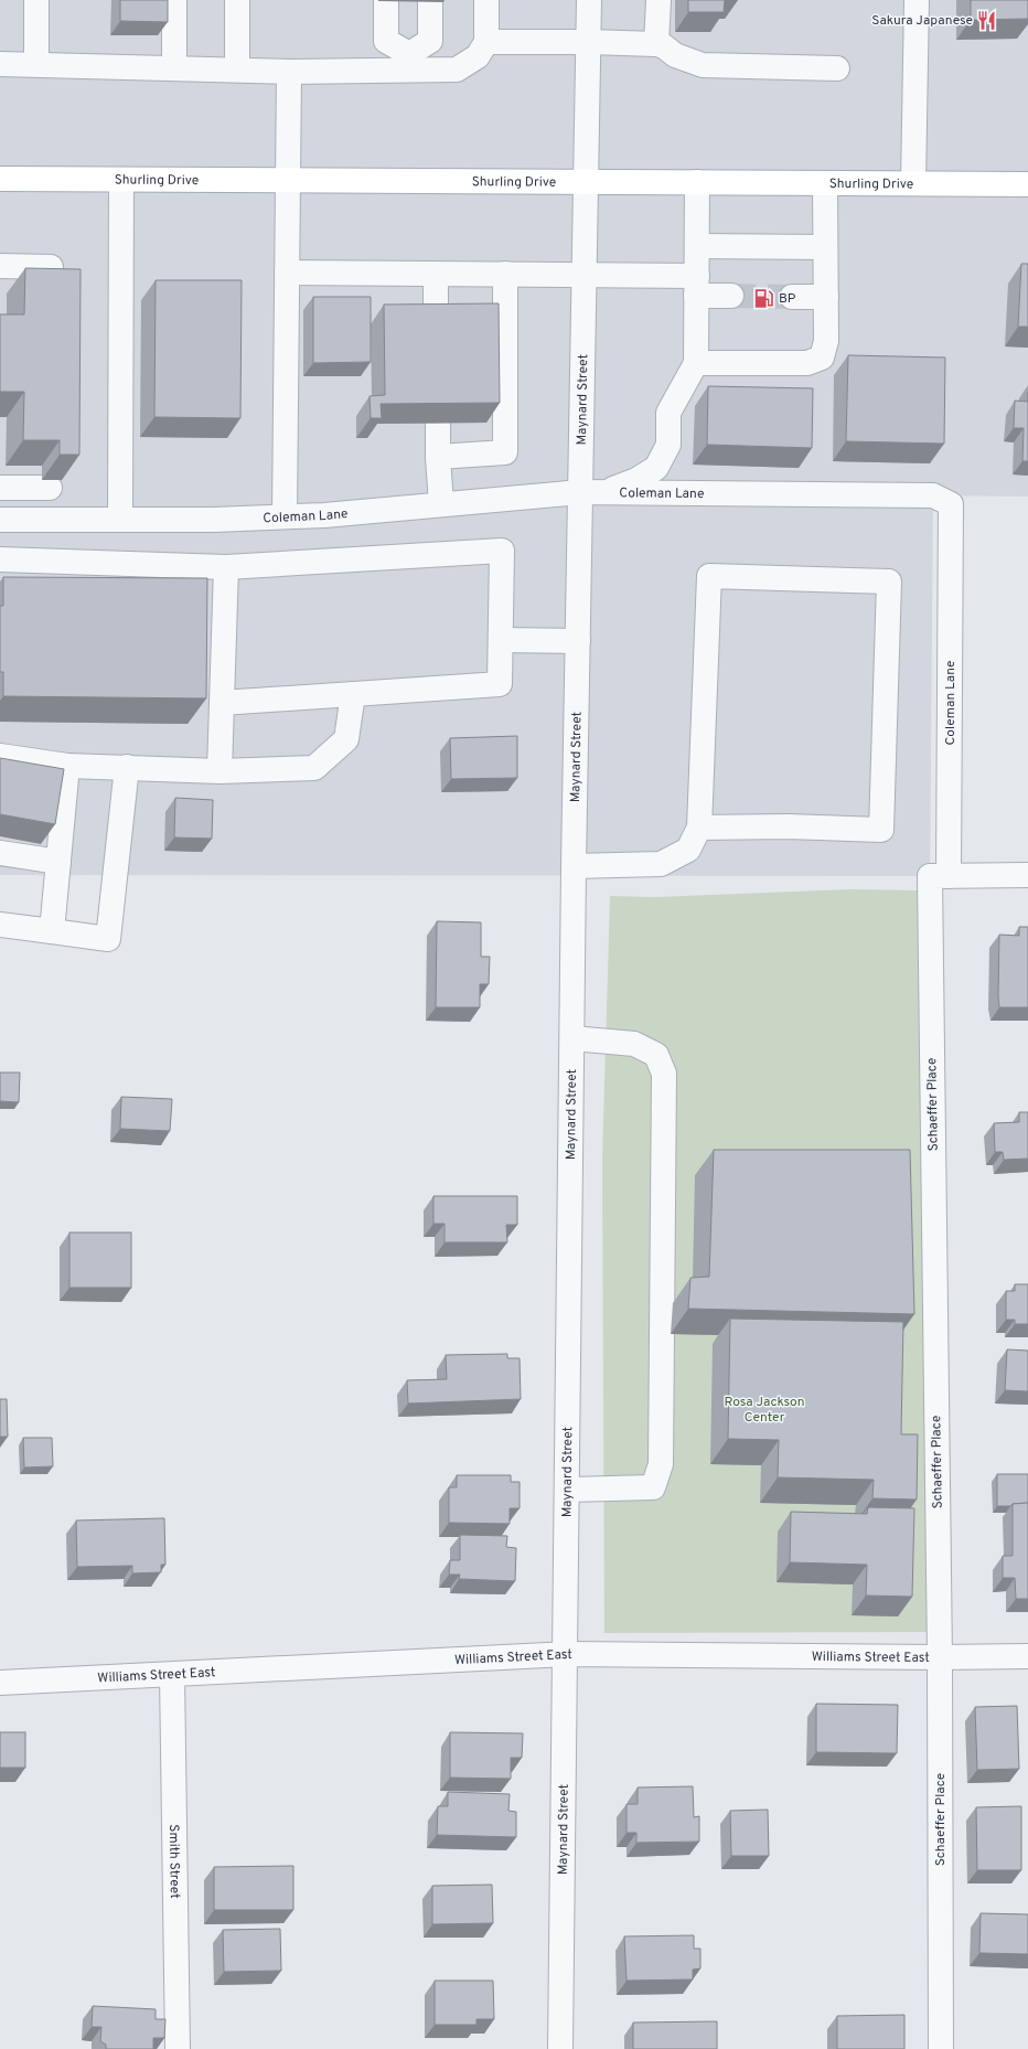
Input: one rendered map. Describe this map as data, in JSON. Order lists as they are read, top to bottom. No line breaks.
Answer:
{"streets":{"main road":["Shurling Drive"],"street":["Maynard Street","Coleman Lane","Schaeffer Place","Williams Street East","Smith Street"]},"crossings":[["Shurling Drive","Maynard Street"],["Maynard Street","Coleman Lane"],["Maynard Street","Williams Street East"],["Coleman Lane","Schaeffer Place"],["Schaeffer Place","Williams Street East"],["Williams Street East","Smith Street"]],"parks":["Rosa Jackson Center"],"places":{"restaurant":["Sakura Japanese"],"fuel station":["BP"]}}
